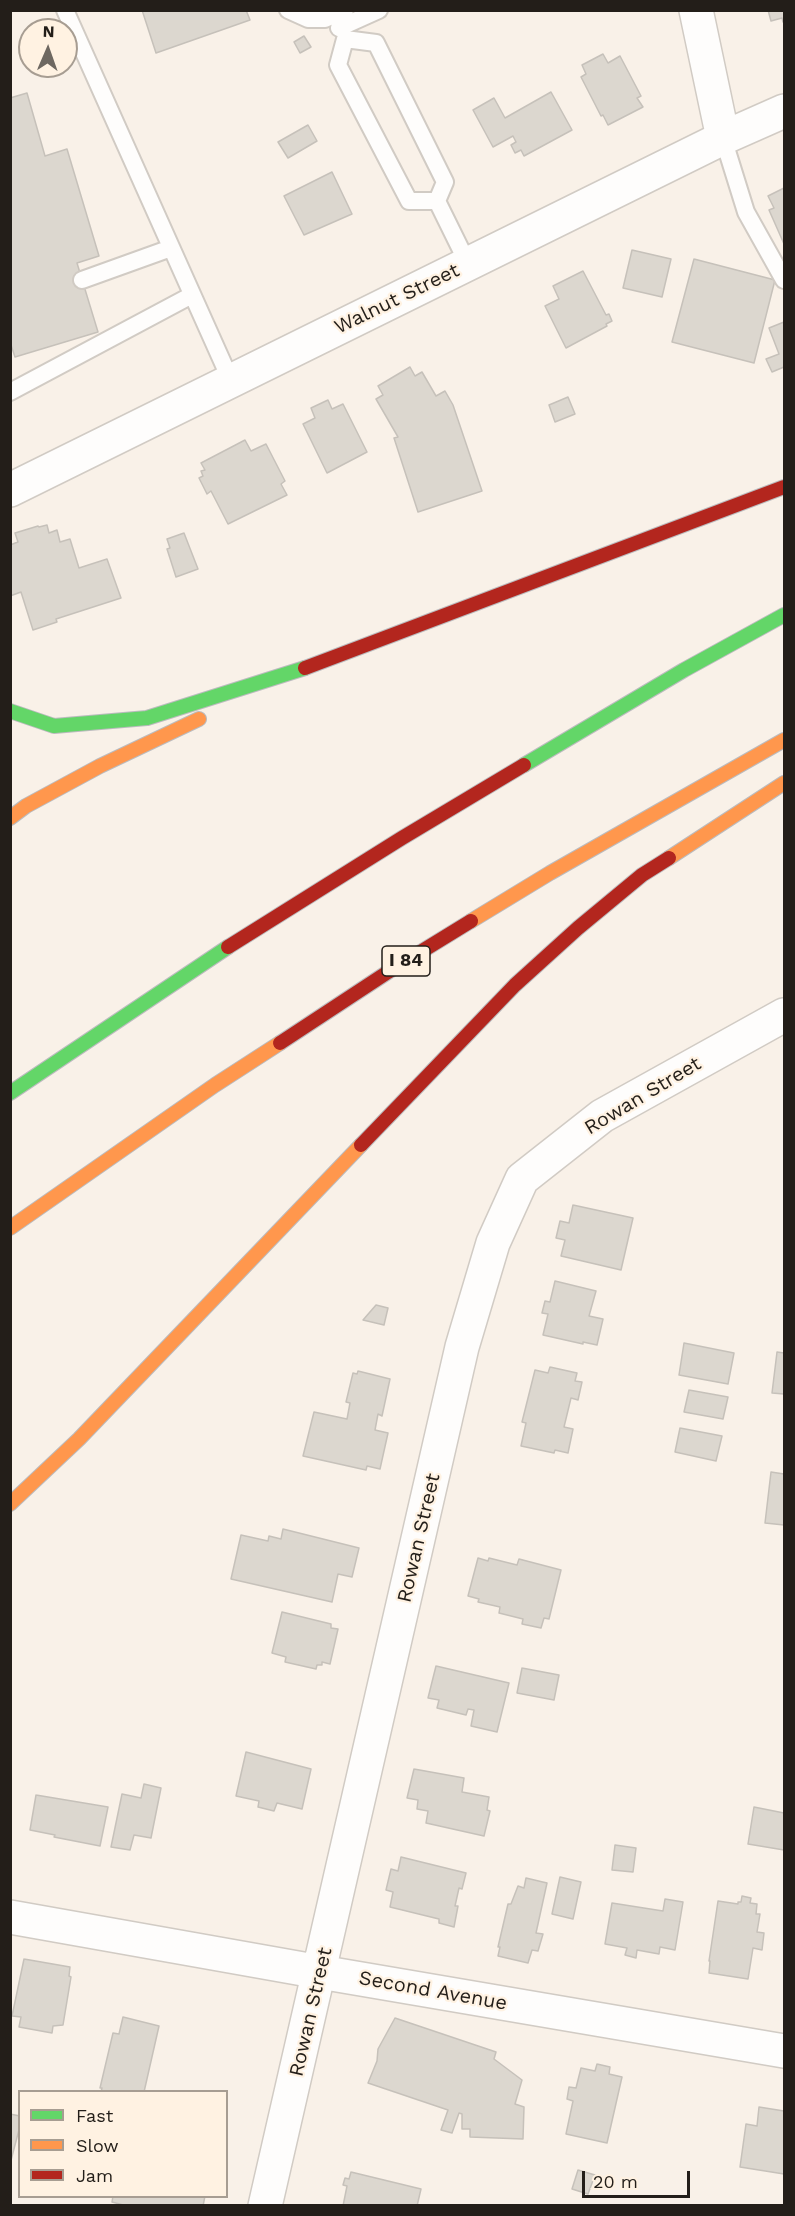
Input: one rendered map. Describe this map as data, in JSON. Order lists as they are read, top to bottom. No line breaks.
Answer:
{"streets":{"highway":["I 84"],"street":["Walnut Street","Rowan Street","Second Avenue"]},"crossings":[["Rowan Street","Second Avenue"]],"legend":["Fast","Slow","Jam"],"scale_bar":"20 m","north":"top"}
